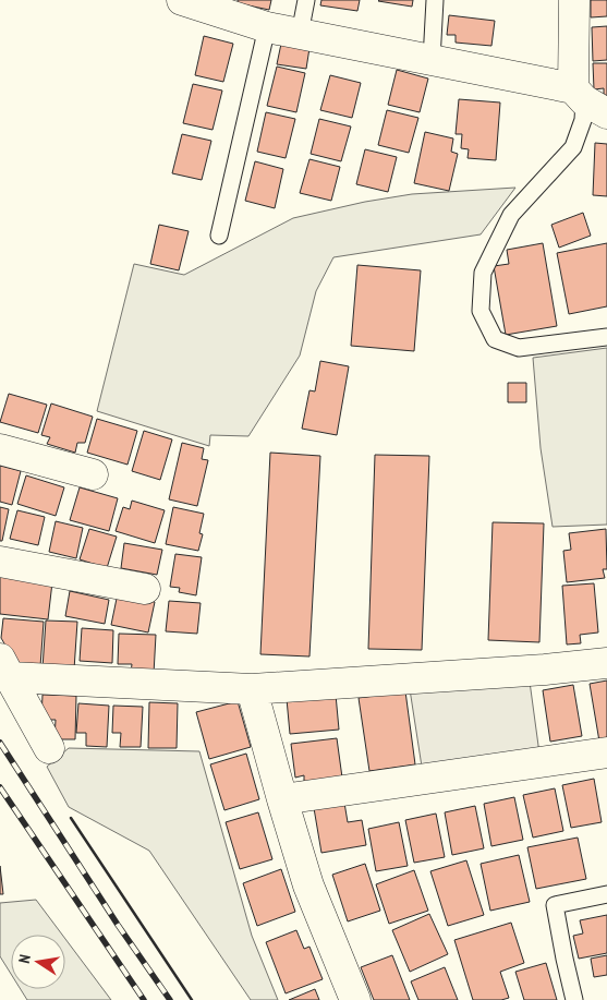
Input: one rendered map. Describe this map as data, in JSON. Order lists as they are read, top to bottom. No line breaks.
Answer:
{"north":"left"}
